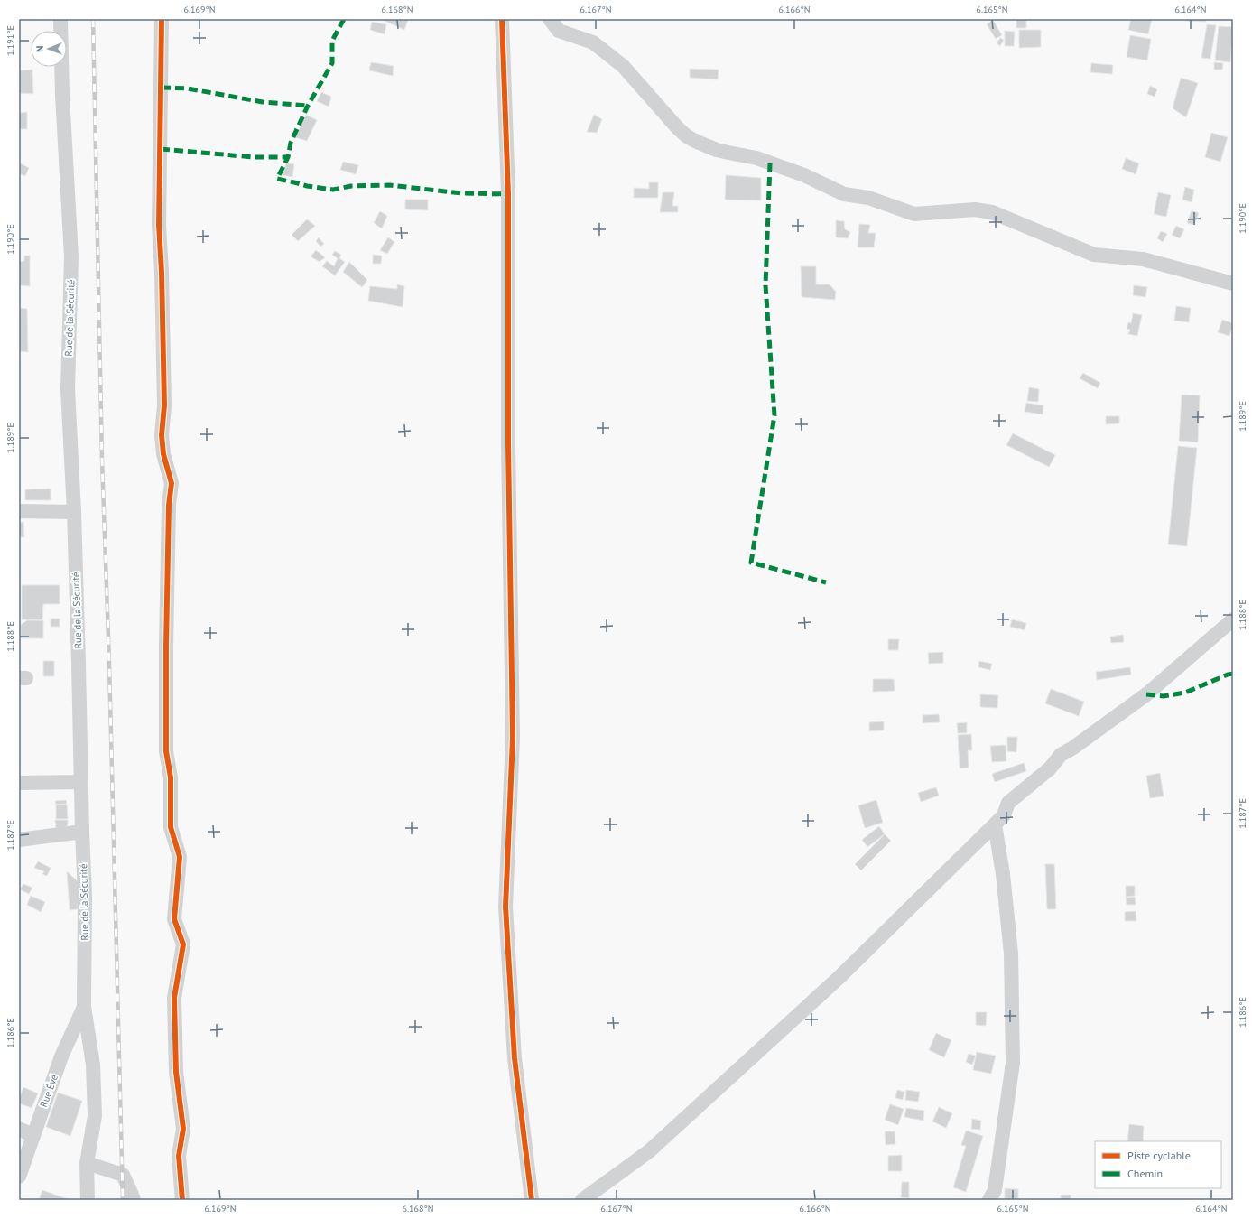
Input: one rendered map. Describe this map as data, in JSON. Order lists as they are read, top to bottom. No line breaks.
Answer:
{"streets":{"street":["Rue de la Sécurité","Rue Évé"]},"crossings":[["Rue de la Sécurité","Rue Évé"]],"legend":["Piste cyclable","Chemin"],"north":"left","coordinates":["6.169°N","6.168°N","6.167°N","6.166°N","6.165°N","6.164°N","1.191°E","1.190°E","1.189°E","1.188°E","1.187°E","1.186°E"]}
